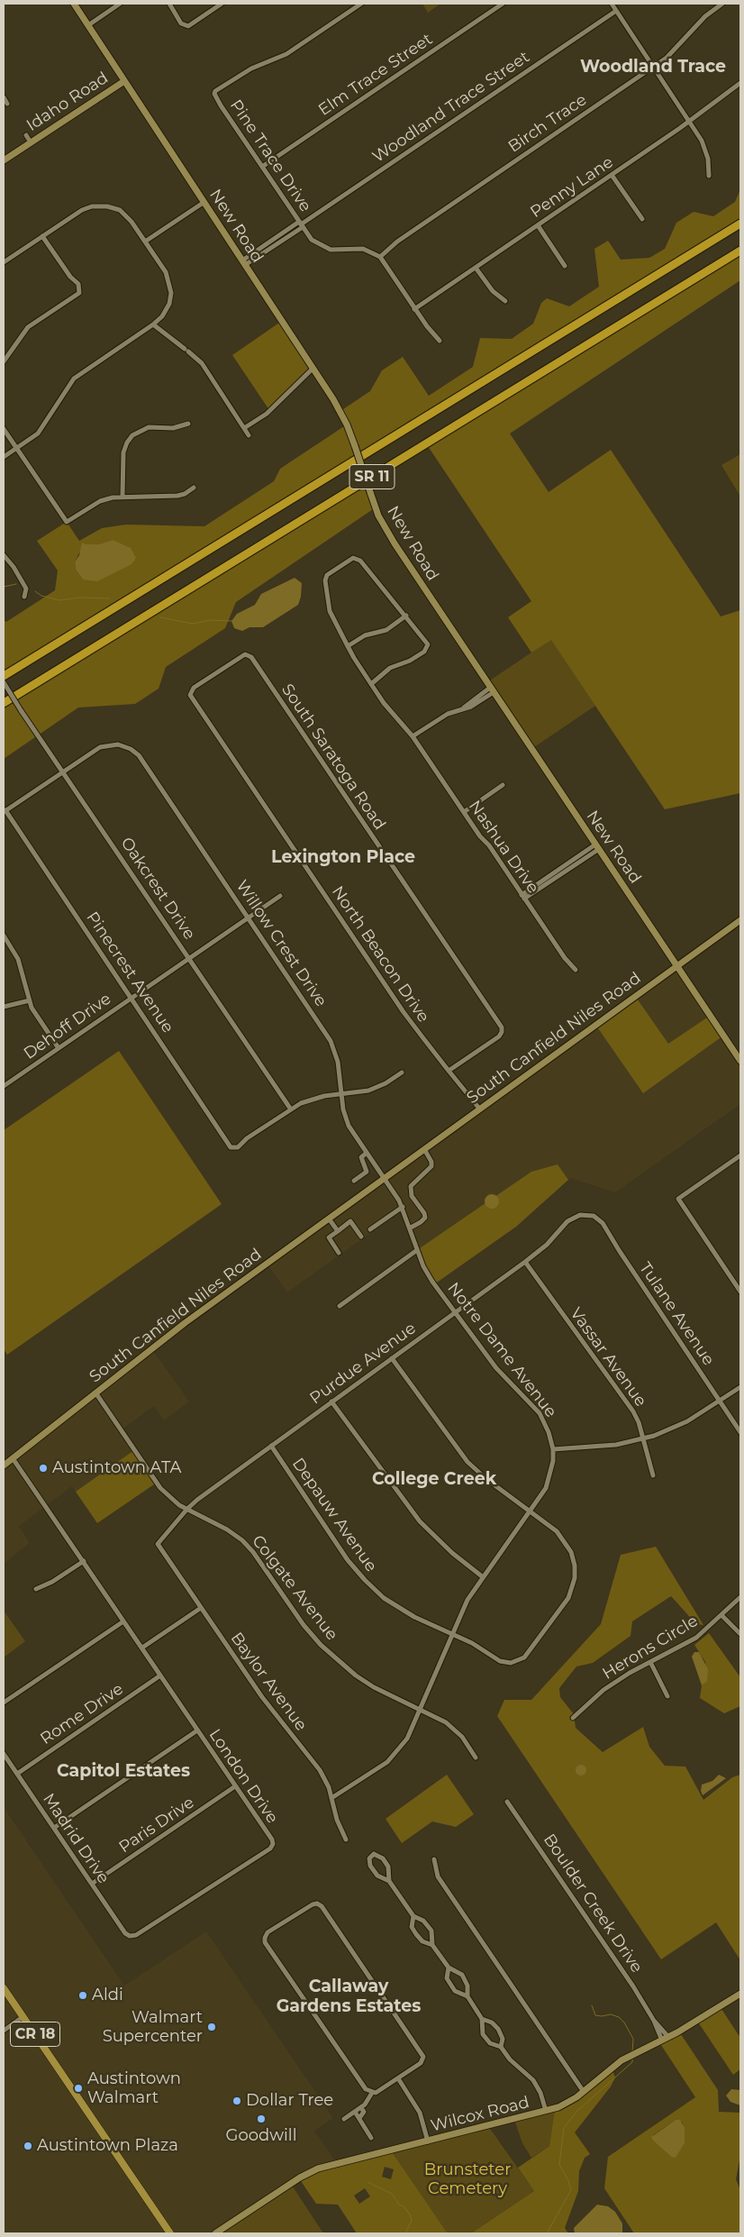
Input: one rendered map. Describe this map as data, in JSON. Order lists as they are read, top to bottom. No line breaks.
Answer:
{"streets":{"highway":["SR 11"],"main road":["CR 18"],"street":["Elm Trace Street","Idaho Road","Woodland Trace Street","Birch Trace","Pine Trace Drive","Penny Lane","New Road","South Saratoga Road","Nashua Drive","Oakcrest Drive","Willow Crest Drive","North Beacon Drive","Pinecrest Avenue","Dehoff Drive","South Canfield Niles Road","Tulane Avenue","Notre Dame Avenue","Vassar Avenue","Purdue Avenue","Depauw Avenue","Colgate Avenue","Herons Circle","Baylor Avenue","Rome Drive","London Drive","Paris Drive","Madrid Drive","Boulder Creek Drive","Wilcox Road"]},"crossings":[["Elm Trace Street","Pine Trace Drive"],["Idaho Road","New Road"],["Woodland Trace Street","Pine Trace Drive"],["Woodland Trace Street","New Road"],["Birch Trace","Pine Trace Drive"],["New Road","South Canfield Niles Road"],["South Saratoga Road","North Beacon Drive"],["Oakcrest Drive","Willow Crest Drive"],["Oakcrest Drive","Pinecrest Avenue"],["Oakcrest Drive","Dehoff Drive"],["Willow Crest Drive","Dehoff Drive"],["Willow Crest Drive","South Canfield Niles Road"],["Willow Crest Drive","Notre Dame Avenue"],["North Beacon Drive","South Canfield Niles Road"],["Pinecrest Avenue","Dehoff Drive"],["South Canfield Niles Road","Notre Dame Avenue"],["South Canfield Niles Road","Colgate Avenue"],["South Canfield Niles Road","London Drive"],["Tulane Avenue","Purdue Avenue"],["Notre Dame Avenue","Purdue Avenue"],["Notre Dame Avenue","Depauw Avenue"],["Notre Dame Avenue","Colgate Avenue"],["Notre Dame Avenue","Baylor Avenue"],["Vassar Avenue","Purdue Avenue"],["Purdue Avenue","Depauw Avenue"],["Purdue Avenue","Colgate Avenue"],["Purdue Avenue","Baylor Avenue"],["Rome Drive","London Drive"],["Rome Drive","Madrid Drive"],["London Drive","Paris Drive"],["London Drive","Madrid Drive"],["Paris Drive","Madrid Drive"],["Boulder Creek Drive","Wilcox Road"]],"districts":["Woodland Trace","Lexington Place","College Creek","Capitol Estates","Callaway Gardens Estates"],"parks":["Brunsteter Cemetery"],"places":["Austintown ATA","Aldi","Walmart Supercenter","Austintown Walmart","Dollar Tree","Goodwill","Austintown Plaza"]}
